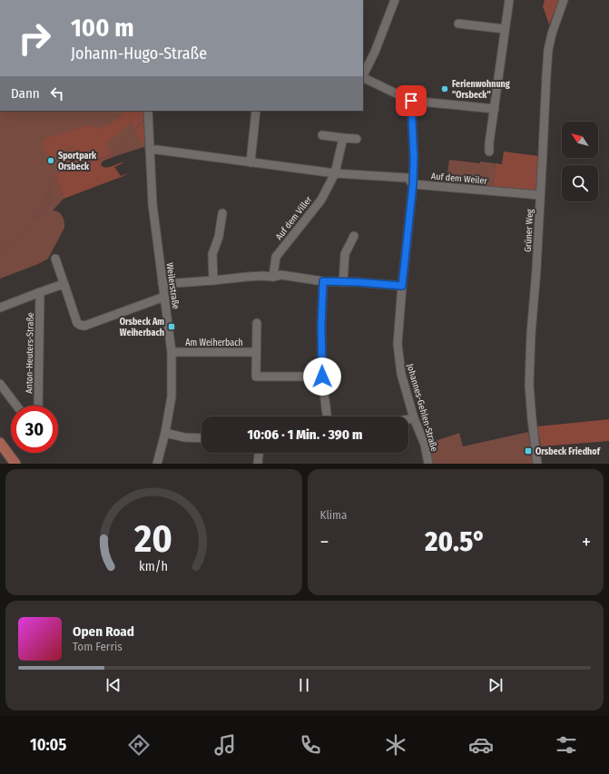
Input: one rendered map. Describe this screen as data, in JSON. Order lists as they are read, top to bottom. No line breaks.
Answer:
{"streets":{"street":["Auf dem Weiler","Auf dem Viller","Grüner Weg","Weilerstraße","Am Weiherbach","Anton-Heuters-Straße","Johannes-Gehlen-Straße"]},"crossings":[["Auf dem Weiler","Auf dem Viller"],["Auf dem Weiler","Grüner Weg"],["Auf dem Weiler","Weilerstraße"],["Auf dem Weiler","Johannes-Gehlen-Straße"],["Weilerstraße","Am Weiherbach"]],"places":{"other":["Ferienwohnung \"Orsbeck\"","Sportpark Orsbeck"],"transit":["Orsbeck Am Weiherbach","Orsbeck Friedhof"]},"north":"top left","page":{"turn":["100 m","Johann-Hugo-Straße"],"then":"Dann","limit":"30","trip":"10:06 · 1 Min. · 390 m","tile":"Klima","heat":["−","20.5°","+"],"song":["Open Road","Tom Ferris"],"tabs":"10:05","gauge":["20","km/h"]}}
